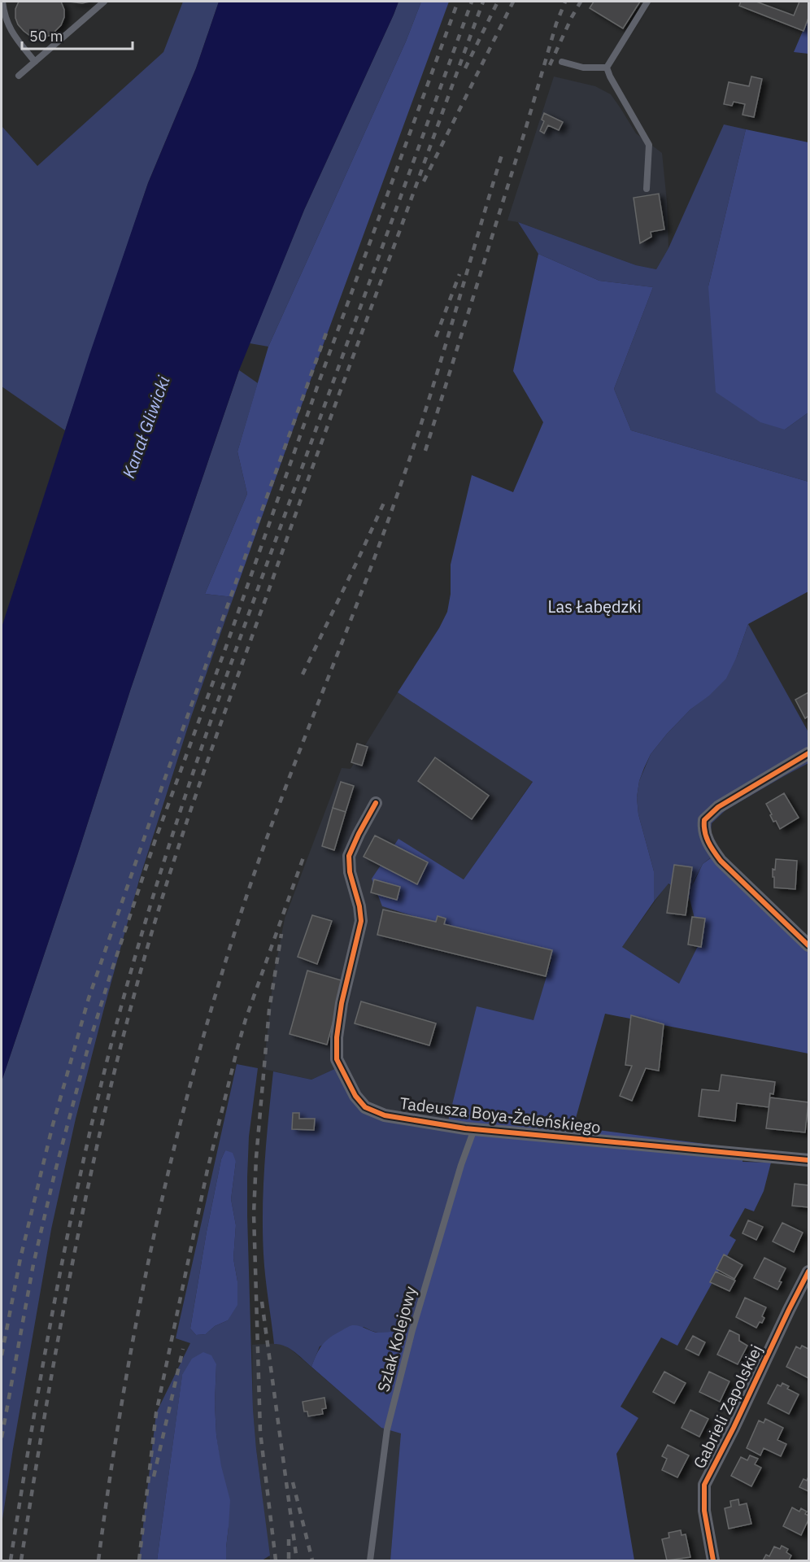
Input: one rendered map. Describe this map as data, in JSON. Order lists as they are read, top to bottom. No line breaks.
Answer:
{"streets":{"street":["Tadeusza Boya-Żeleńskiego","Gabrieli Zapolskiej"],"lane":["Szlak Kolejowy"]},"crossings":[["Tadeusza Boya-Żeleńskiego","Szlak Kolejowy"]],"water":["Kanał Gliwicki"],"parks":["Las Łabędzki"],"scale_bar":"50 m"}
